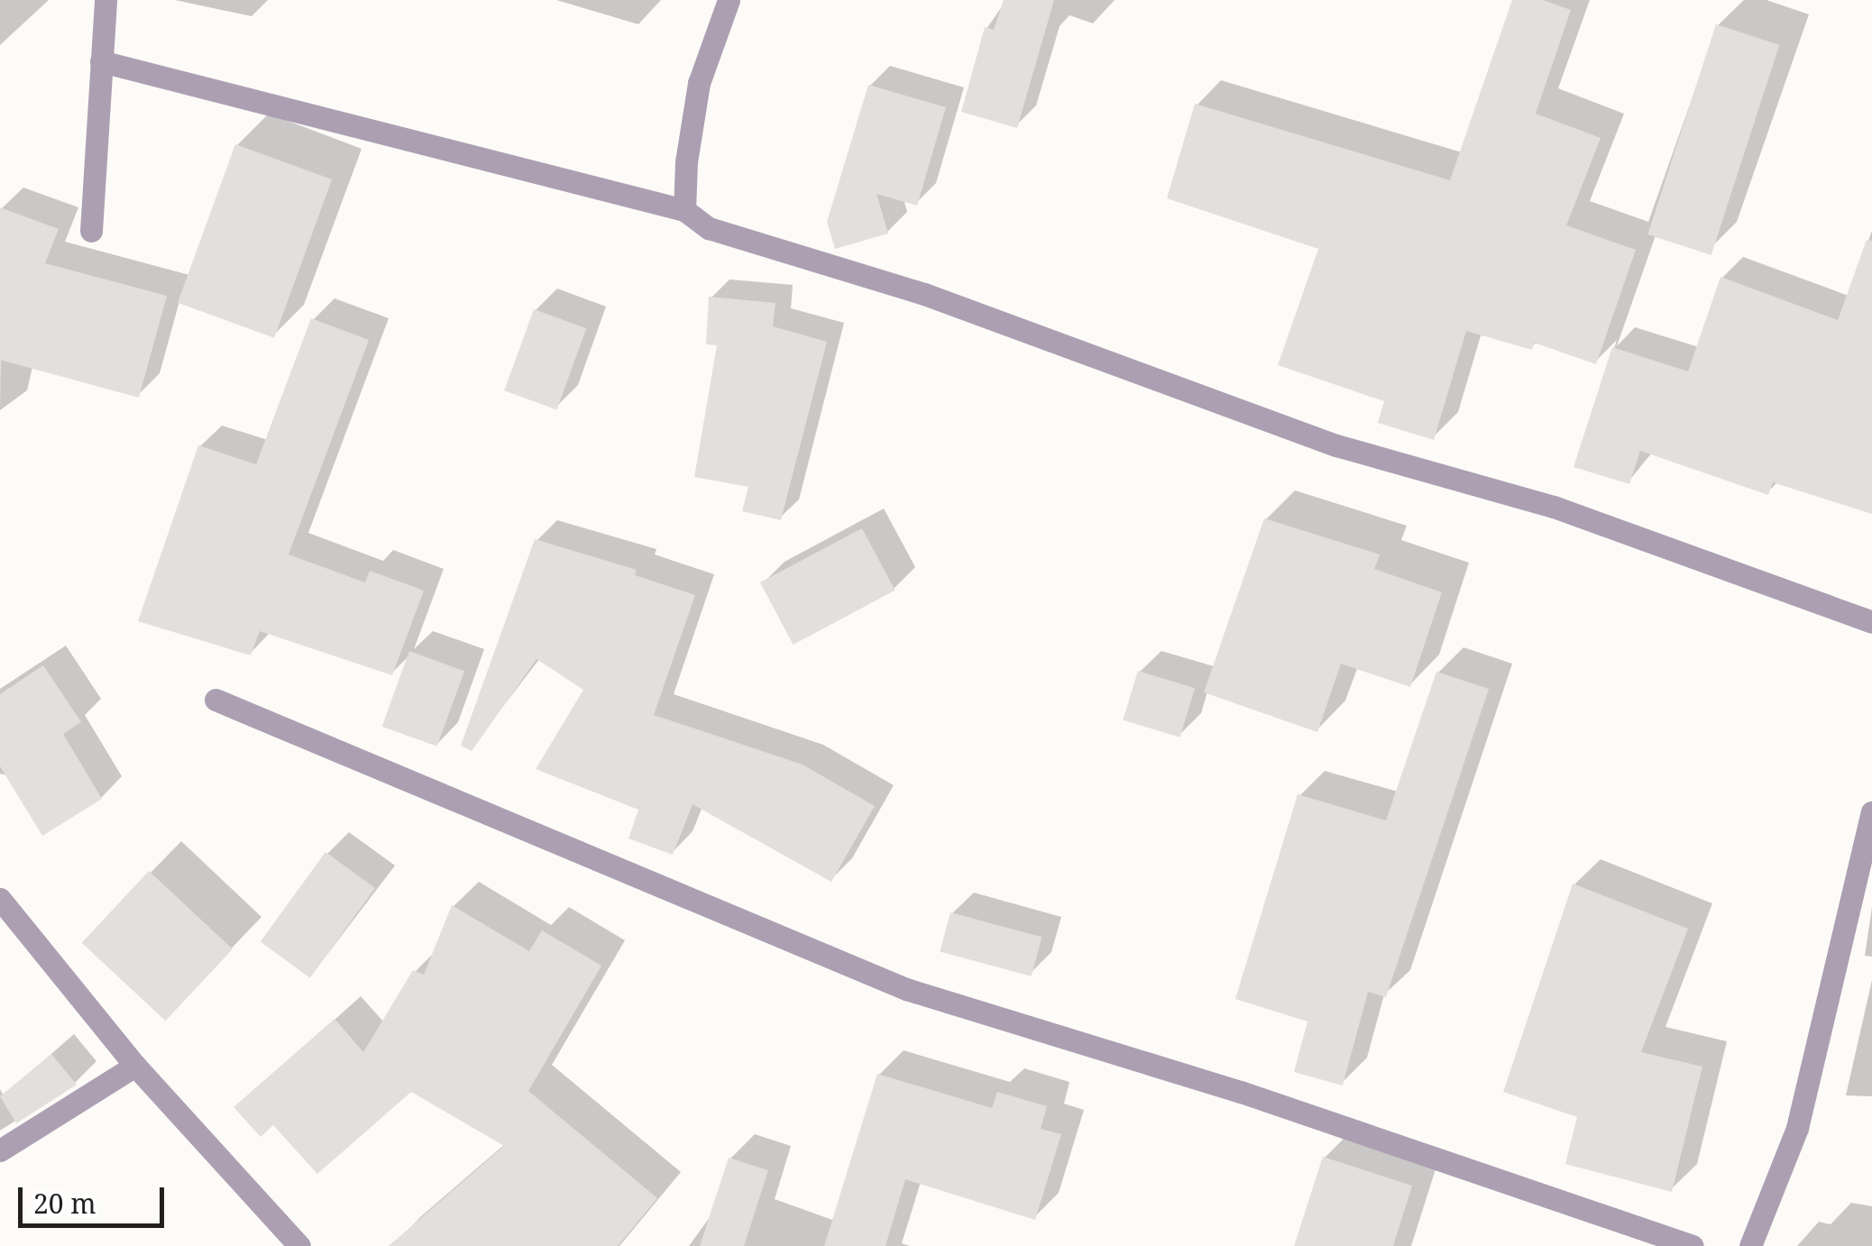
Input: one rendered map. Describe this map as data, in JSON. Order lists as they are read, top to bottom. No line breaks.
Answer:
{"scale_bar":"20 m"}
